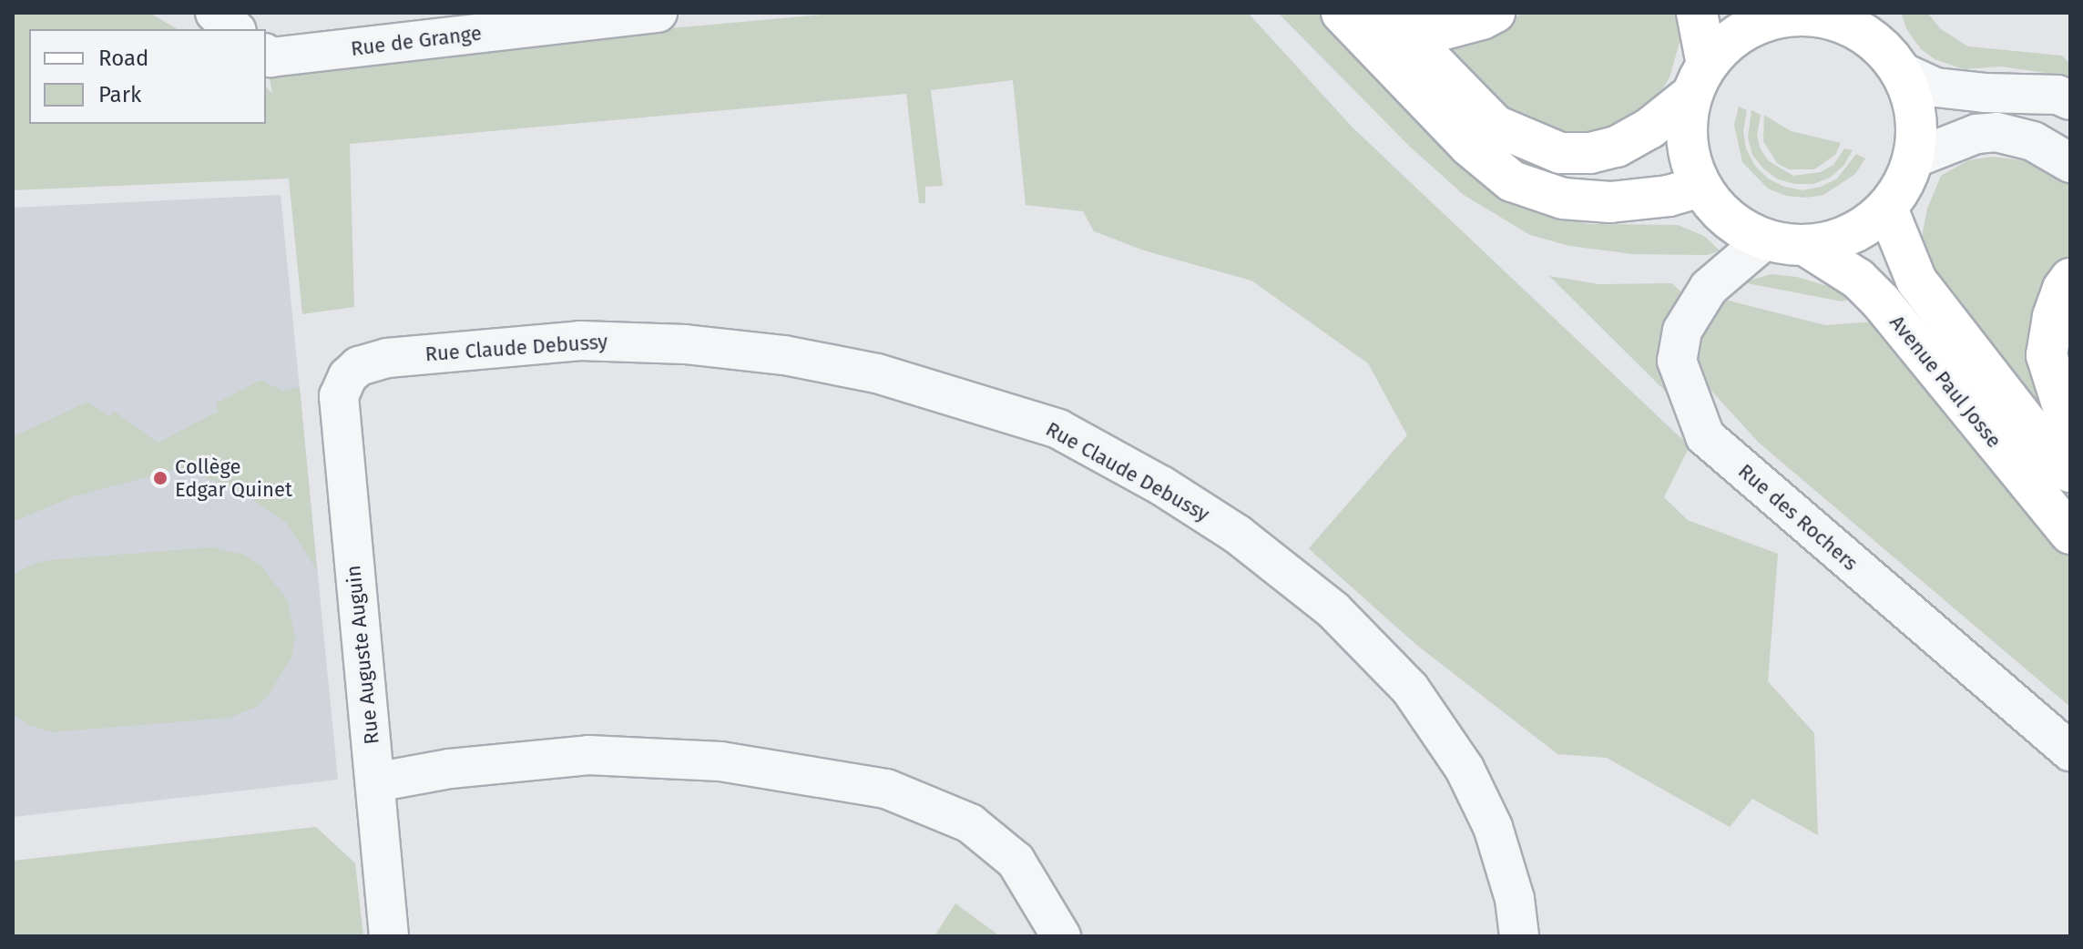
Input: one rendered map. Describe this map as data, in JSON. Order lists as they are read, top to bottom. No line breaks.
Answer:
{"streets":{"main road":["Avenue Paul Josse"],"street":["Rue de Grange","Rue Claude Debussy","Rue des Rochers","Rue Auguste Auguin"]},"crossings":[["Rue Claude Debussy","Rue Auguste Auguin"],["Avenue Paul Josse","Rue des Rochers"]],"places":["Collège Edgar Quinet"],"legend":["Road","Park"]}
